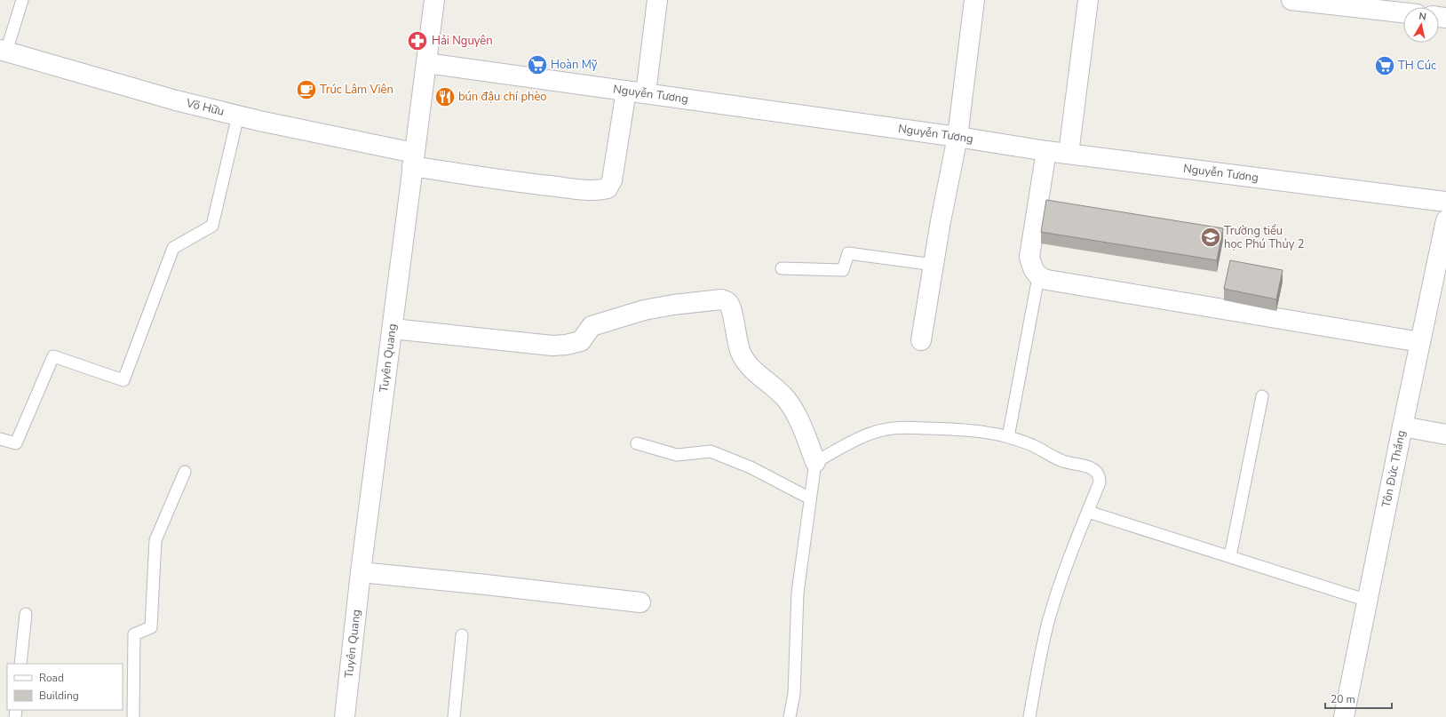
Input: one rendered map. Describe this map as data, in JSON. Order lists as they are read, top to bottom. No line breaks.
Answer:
{"streets":{"street":["Nguyễn Tương","Võ Hữu","Tuyên Quang","Tôn Đức Thắng"]},"crossings":[["Nguyễn Tương","Võ Hữu"],["Nguyễn Tương","Tuyên Quang"],["Võ Hữu","Tuyên Quang"]],"places":{"pharmacy":["Hải Nguyên"],"supermarket":["Hoàn Mỹ","TH Cúc"],"cafe":["Trúc Lâm Viên"],"restaurant":["bún đậu chí phèo"],"school or university":["Trường tiểu học Phú Thủy 2"]},"legend":["Road","Building"],"scale_bar":"20 m","north":"top"}
